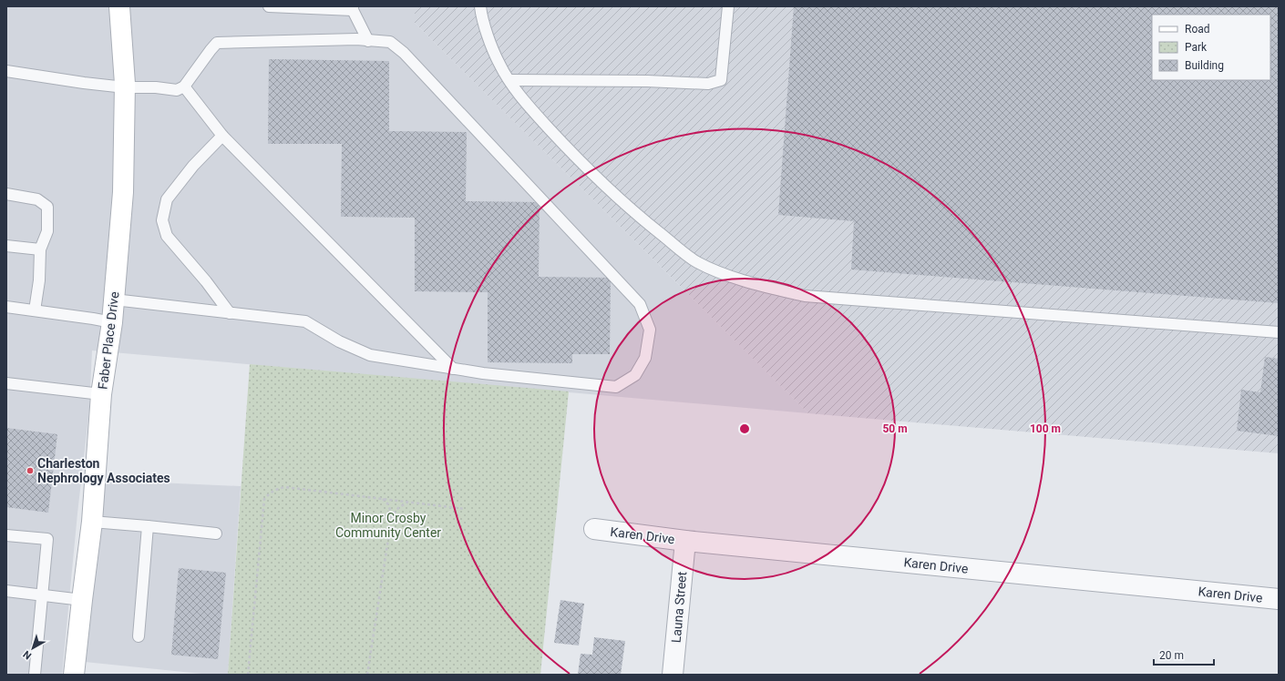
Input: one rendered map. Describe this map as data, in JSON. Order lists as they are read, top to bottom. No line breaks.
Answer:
{"streets":{"street":["Faber Place Drive","Karen Drive","Launa Street"]},"crossings":[["Karen Drive","Launa Street"]],"parks":["Minor Crosby Community Center"],"places":["Charleston Nephrology Associates"],"legend":["Road","Park","Building"],"scale_bar":"20 m","north":"bottom left","rings":["50 m","100 m"]}
